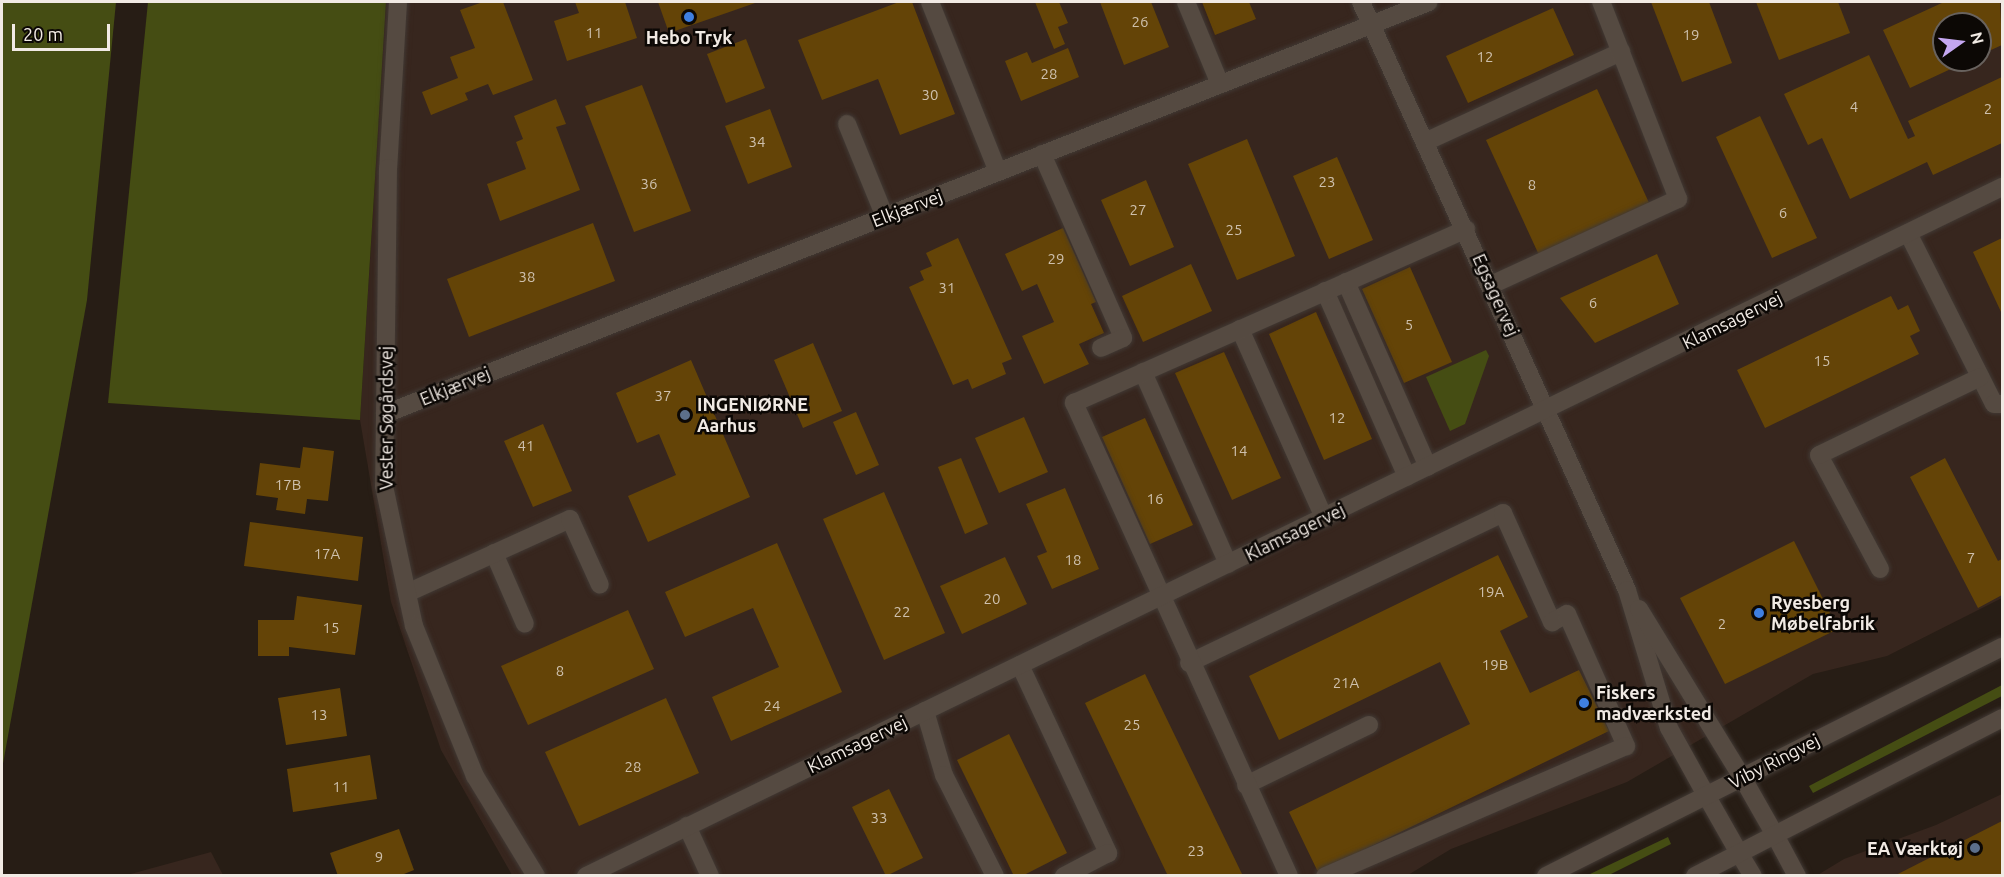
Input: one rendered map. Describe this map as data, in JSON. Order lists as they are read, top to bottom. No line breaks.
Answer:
{"streets":{"street":["Elkjærvej","Egsagervej","Klamsagervej","Vester Søgårdsvej","Viby Ringvej"]},"crossings":[["Elkjærvej","Egsagervej"],["Elkjærvej","Vester Søgårdsvej"],["Egsagervej","Klamsagervej"],["Egsagervej","Viby Ringvej"]],"places":["Hebo Tryk","INGENIØRNE Aarhus","Ryesberg Møbelfabrik","Fiskers madværksted","EA Værktøj"],"house_numbers":["26","11","19","12","28","30","4","2","34","23","36","8","27","6","25","29","38","31","6","5","15","37","12","41","14","17B","16","17A","7","18","19A","20","22","2","15","19B","8","21A","24","13","25","28","11","33","23","9"],"scale_bar":"20 m","north":"right"}
